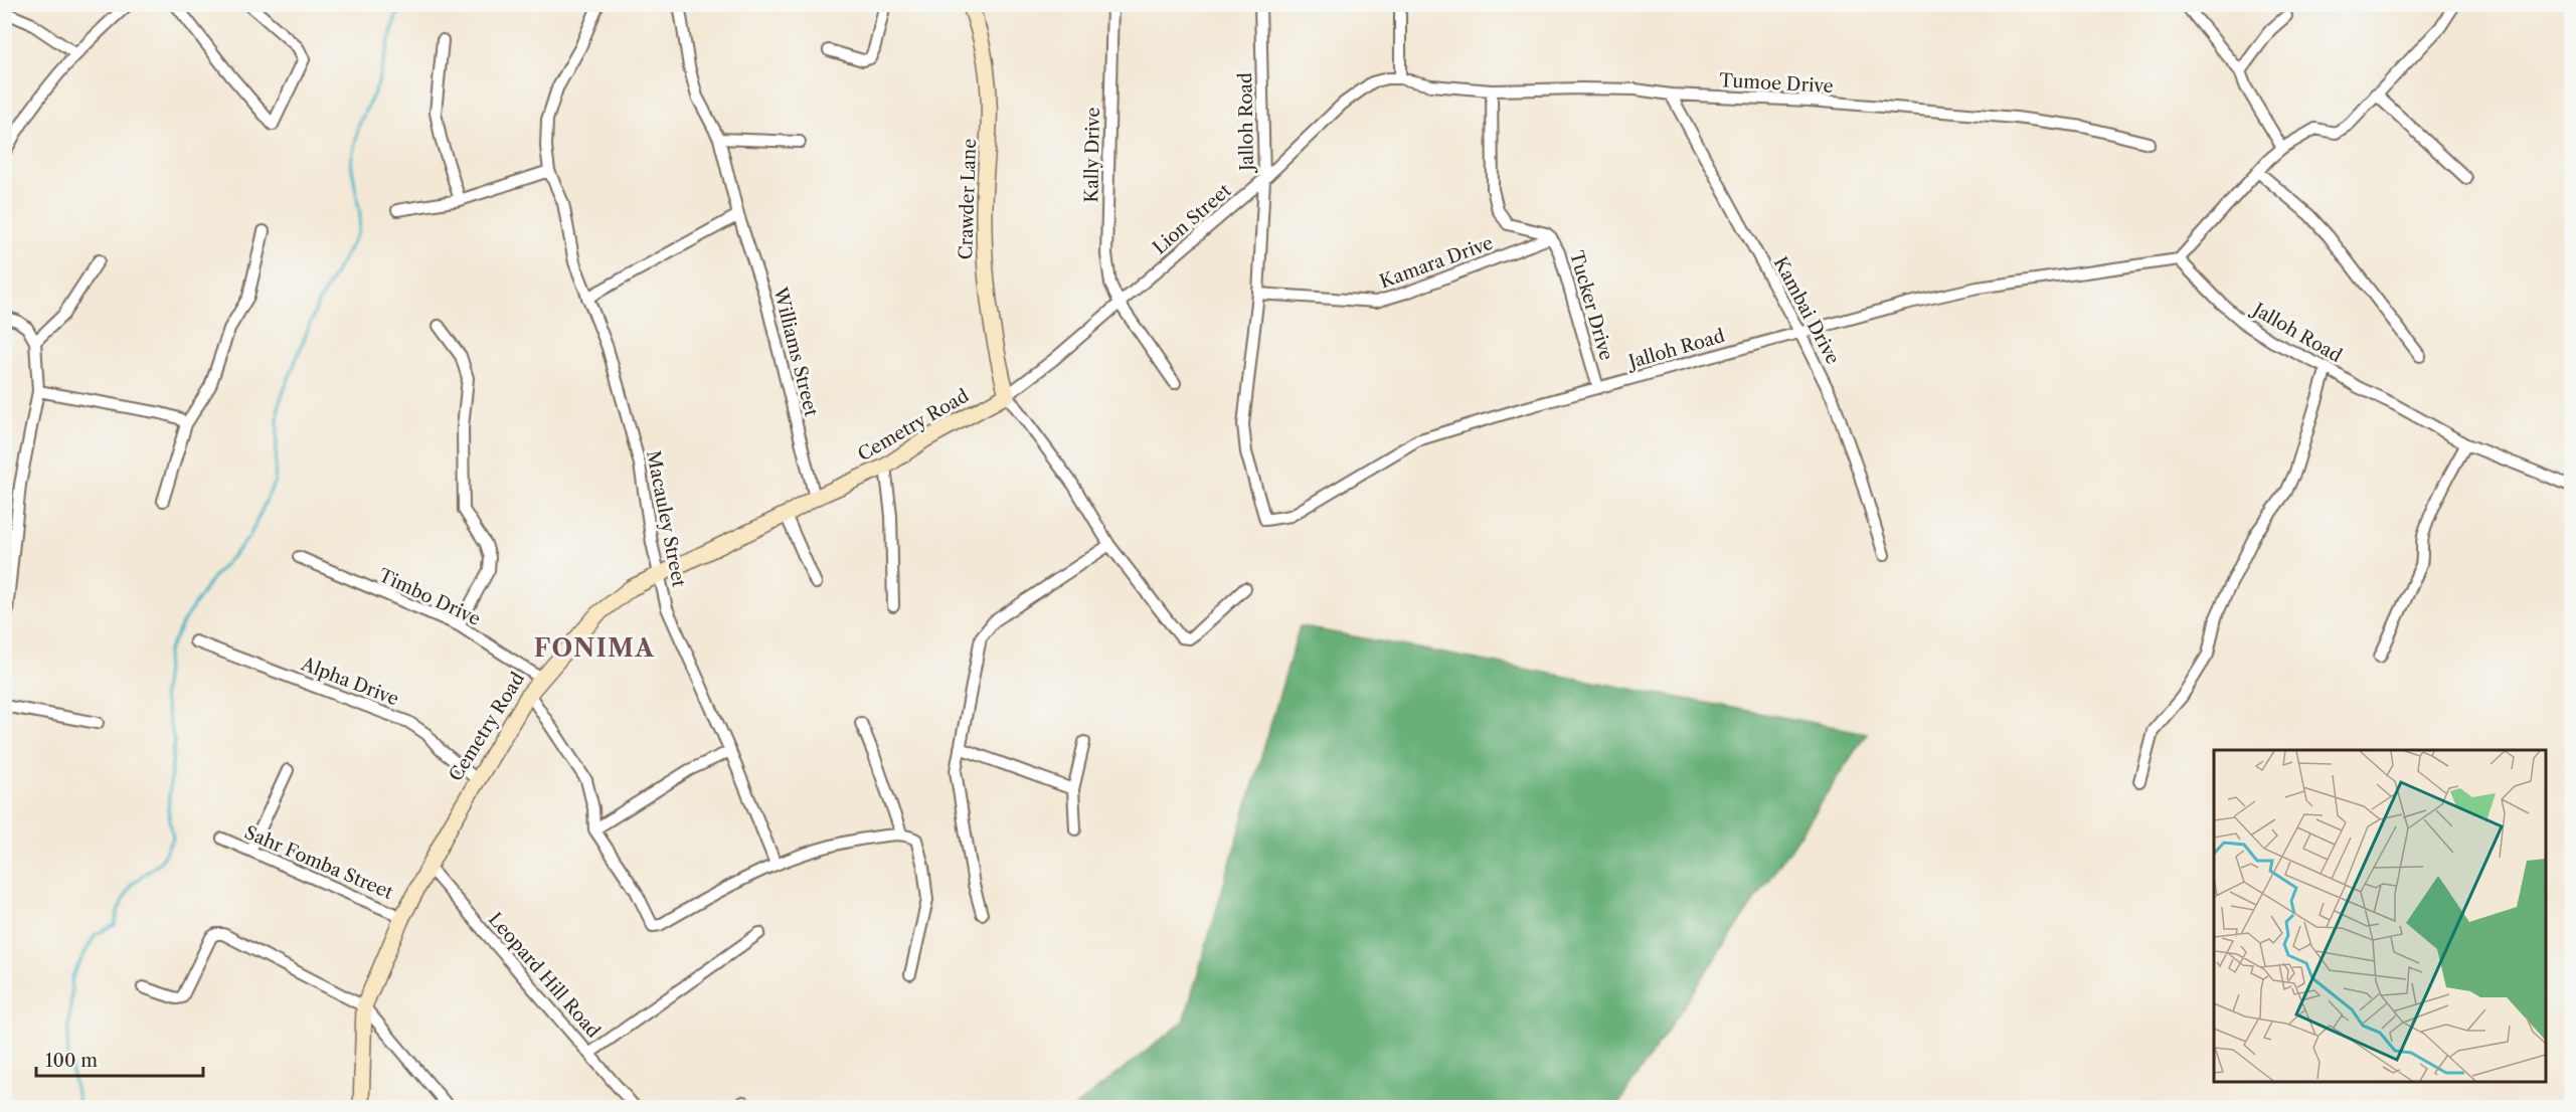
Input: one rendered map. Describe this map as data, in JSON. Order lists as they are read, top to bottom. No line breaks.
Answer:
{"streets":{"street":["Tumoe Drive","Jalloh Road","Kally Drive","Crawder Lane","Lion Street","Kamara Drive","Tucker Drive","Kambai Drive","Williams Street","Cemetry Road","Macauley Street","Timbo Drive","Alpha Drive","Sahr Fomba Street","Leopard Hill Road"]},"crossings":[["Tumoe Drive","Lion Street"],["Tumoe Drive","Tucker Drive"],["Tumoe Drive","Kambai Drive"],["Jalloh Road","Lion Street"],["Jalloh Road","Kamara Drive"],["Jalloh Road","Tucker Drive"],["Jalloh Road","Kambai Drive"],["Kally Drive","Lion Street"],["Crawder Lane","Lion Street"],["Crawder Lane","Cemetry Road"],["Lion Street","Cemetry Road"],["Kamara Drive","Tucker Drive"],["Williams Street","Cemetry Road"],["Cemetry Road","Macauley Street"],["Cemetry Road","Timbo Drive"],["Cemetry Road","Alpha Drive"],["Cemetry Road","Sahr Fomba Street"],["Cemetry Road","Leopard Hill Road"]],"districts":["FONIMA"],"scale_bar":"100 m"}
